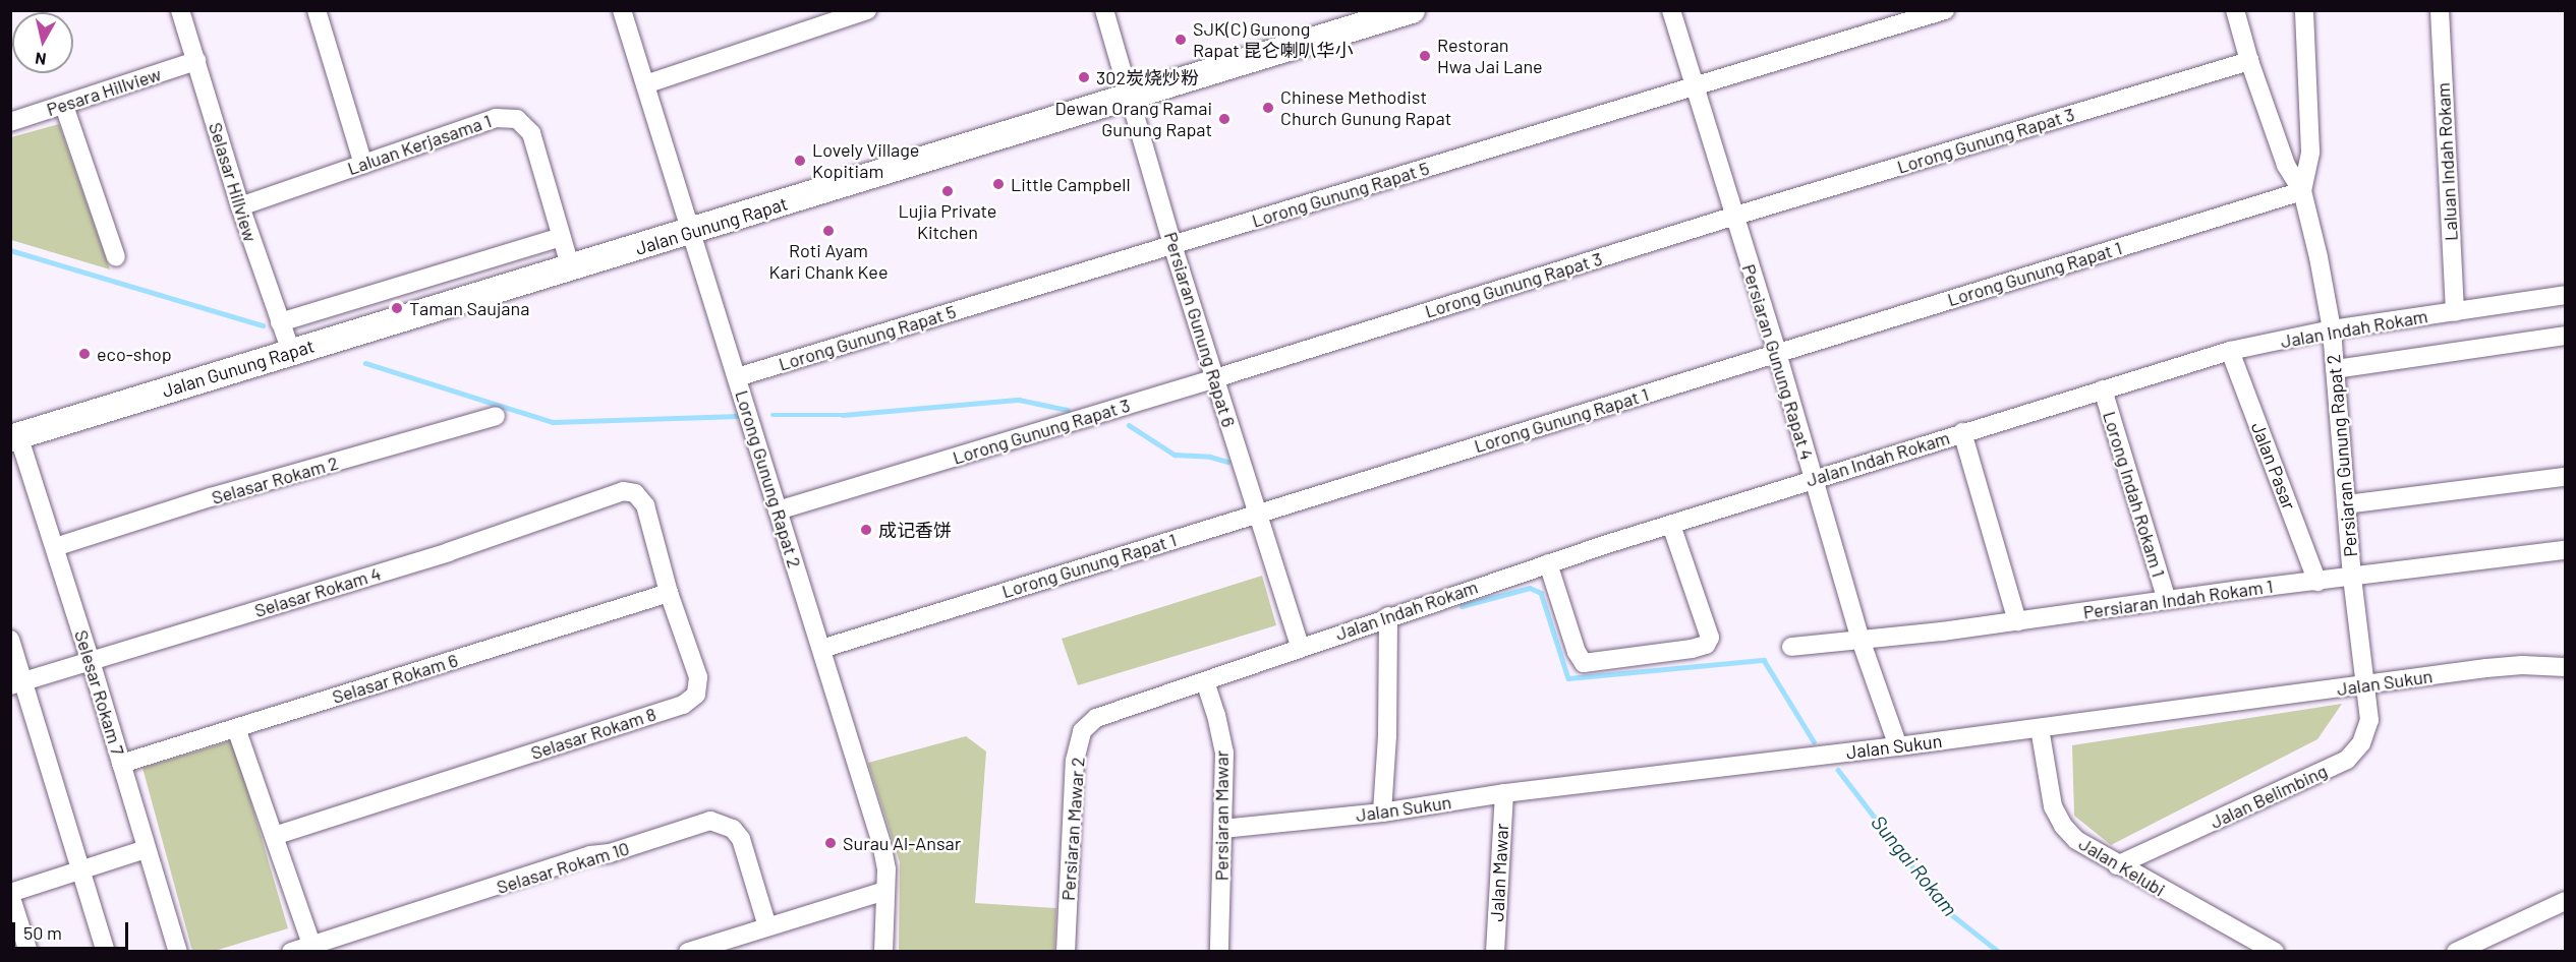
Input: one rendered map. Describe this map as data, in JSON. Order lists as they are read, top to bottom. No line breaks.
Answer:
{"streets":{"street":["Pesara Hillview","Lorong Gunung Rapat 3","Laluan Kerjasama 1","Laluan Indah Rokam","Selasar Hillview","Lorong Gunung Rapat 5","Jalan Gunung Rapat","Lorong Gunung Rapat 1","Jalan Indah Rokam","Persiaran Gunung Rapat 6","Persiaran Gunung Rapat 4","Persiaran Gunung Rapat 2","Jalan Pasar","Lorong Gunung Rapat 2","Selasar Rokam 2","Lorong Indah Rokam 1","Selasar Rokam 4","Persiaran Indah Rokam 1","Selasar Rokam 6","Jalan Sukun","Selesar Rokam 7","Selasar Rokam 8","Jalan Belimbing","Persiaran Mawar","Persiaran Mawar 2","Jalan Kelubi","Selasar Rokam 10","Jalan Mawar"]},"crossings":[["Pesara Hillview","Selasar Hillview"],["Lorong Gunung Rapat 3","Persiaran Gunung Rapat 6"],["Lorong Gunung Rapat 3","Persiaran Gunung Rapat 4"],["Lorong Gunung Rapat 3","Persiaran Gunung Rapat 2"],["Lorong Gunung Rapat 3","Lorong Gunung Rapat 2"],["Laluan Kerjasama 1","Selasar Hillview"],["Laluan Kerjasama 1","Jalan Gunung Rapat"],["Laluan Indah Rokam","Jalan Indah Rokam"],["Selasar Hillview","Jalan Gunung Rapat"],["Lorong Gunung Rapat 5","Persiaran Gunung Rapat 6"],["Lorong Gunung Rapat 5","Persiaran Gunung Rapat 4"],["Lorong Gunung Rapat 5","Lorong Gunung Rapat 2"],["Jalan Gunung Rapat","Persiaran Gunung Rapat 6"],["Jalan Gunung Rapat","Lorong Gunung Rapat 2"],["Jalan Gunung Rapat","Selesar Rokam 7"],["Lorong Gunung Rapat 1","Persiaran Gunung Rapat 6"],["Lorong Gunung Rapat 1","Persiaran Gunung Rapat 4"],["Lorong Gunung Rapat 1","Persiaran Gunung Rapat 2"],["Lorong Gunung Rapat 1","Lorong Gunung Rapat 2"],["Jalan Indah Rokam","Persiaran Gunung Rapat 6"],["Jalan Indah Rokam","Persiaran Gunung Rapat 4"],["Jalan Indah Rokam","Persiaran Gunung Rapat 2"],["Jalan Indah Rokam","Jalan Pasar"],["Jalan Indah Rokam","Lorong Indah Rokam 1"],["Jalan Indah Rokam","Persiaran Mawar"],["Jalan Indah Rokam","Persiaran Mawar 2"],["Persiaran Gunung Rapat 4","Persiaran Indah Rokam 1"],["Persiaran Gunung Rapat 4","Jalan Sukun"],["Persiaran Gunung Rapat 2","Persiaran Indah Rokam 1"],["Persiaran Gunung Rapat 2","Jalan Sukun"],["Persiaran Gunung Rapat 2","Jalan Belimbing"],["Jalan Pasar","Persiaran Indah Rokam 1"],["Selasar Rokam 2","Selesar Rokam 7"],["Lorong Indah Rokam 1","Persiaran Indah Rokam 1"],["Selasar Rokam 4","Selesar Rokam 7"],["Selasar Rokam 4","Selasar Rokam 8"],["Selasar Rokam 6","Selesar Rokam 7"],["Selasar Rokam 6","Selasar Rokam 8"],["Jalan Sukun","Jalan Belimbing"],["Jalan Sukun","Persiaran Mawar"],["Jalan Sukun","Jalan Kelubi"],["Jalan Sukun","Jalan Mawar"],["Jalan Belimbing","Jalan Kelubi"],["Persiaran Mawar","Persiaran Mawar 2"]],"water":["Sungai Rokam"],"places":["SJK(C) Gunong Rapat 昆仑喇叭华小","Restoran Hwa Jai Lane","302炭烧炒粉","Chinese Methodist Church Gunung Rapat","Dewan Orang Ramai Gunung Rapat","Lovely Village Kopitiam","Little Campbell","Lujia Private Kitchen","Roti Ayam Kari Chank Kee","Taman Saujana","eco-shop","成记香饼","Surau Al-Ansar"],"scale_bar":"50 m","north":"bottom"}
